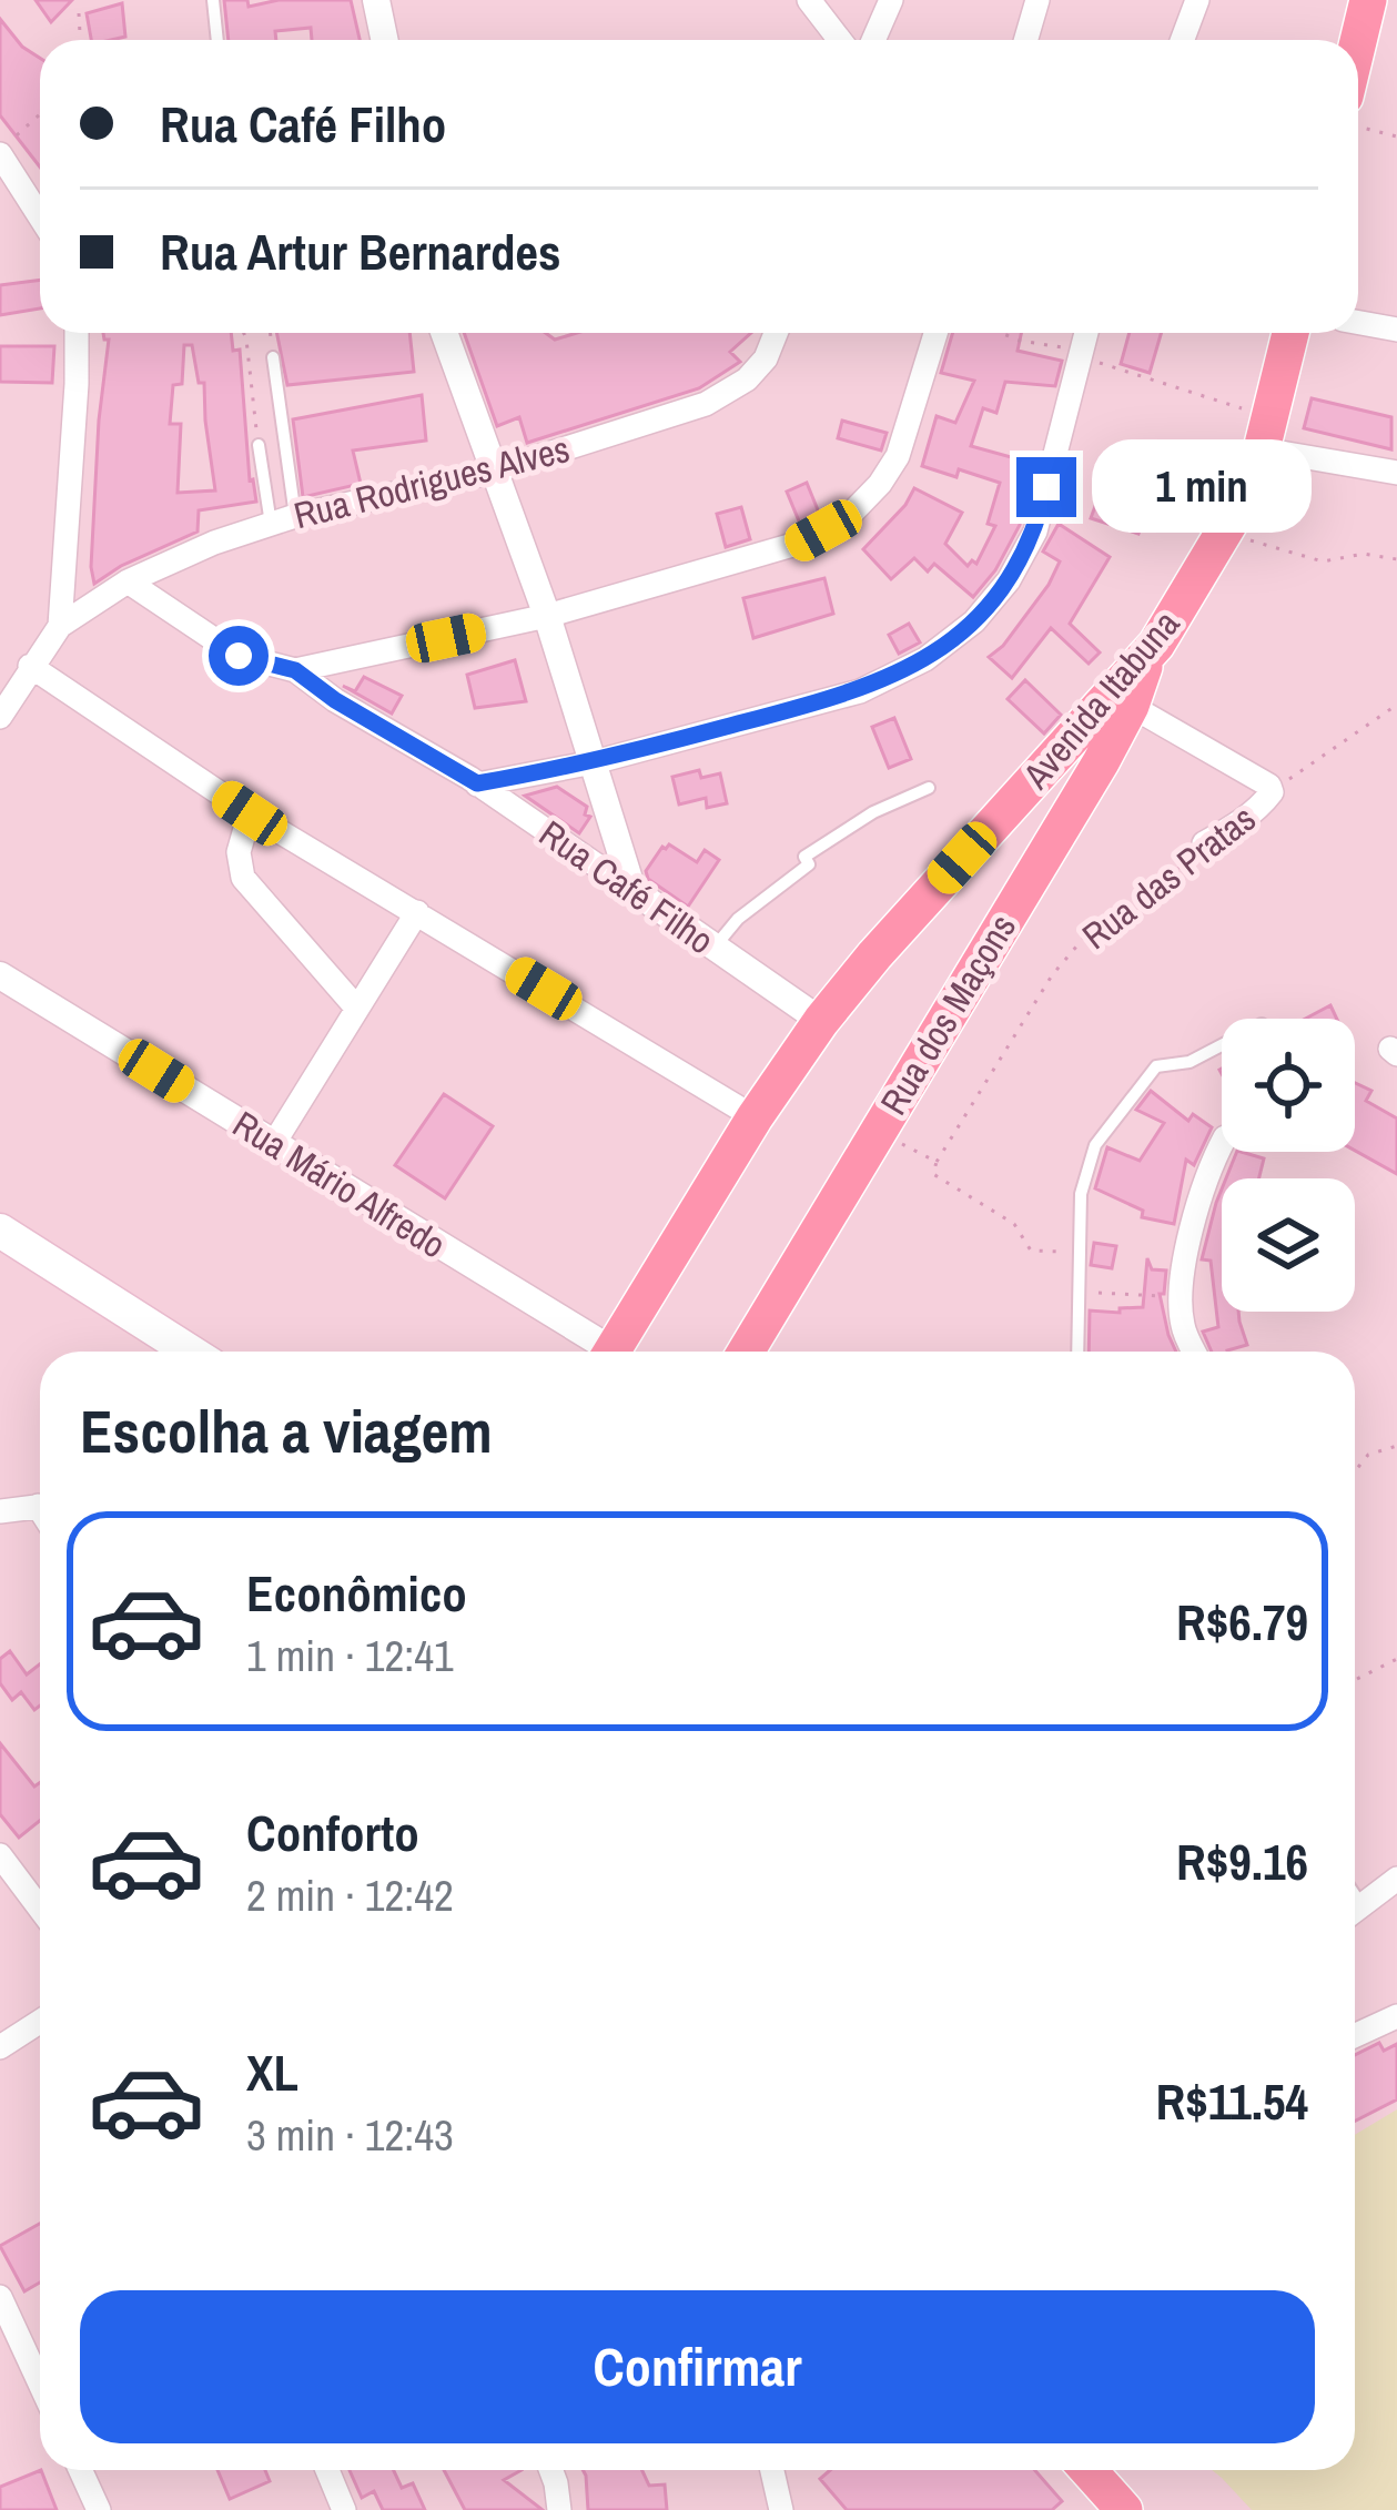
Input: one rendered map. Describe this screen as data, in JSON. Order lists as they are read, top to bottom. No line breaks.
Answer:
{"streets":{"main road":["Avenida Itabuna","Rua dos Maçons"],"street":["Rua Rodrigues Alves","Rua das Pratas","Rua Café Filho","Rua Mário Alfredo"]},"crossings":[["Avenida Itabuna","Rua Café Filho"],["Avenida Itabuna","Rua dos Maçons"],["Rua das Pratas","Rua dos Maçons"]],"page":{"banner":["Rua Café Filho","Rua Artur Bernardes"],"bubble":"1 min","heading":"Escolha a viagem","list":[{"name":"Econômico","note":"1 min · 12:41","value":"R$6.79"},{"name":"Conforto","note":"2 min · 12:42","value":"R$9.16"},{"name":"XL","note":"3 min · 12:43","value":"R$11.54"}],"buttons":"Confirmar"}}
